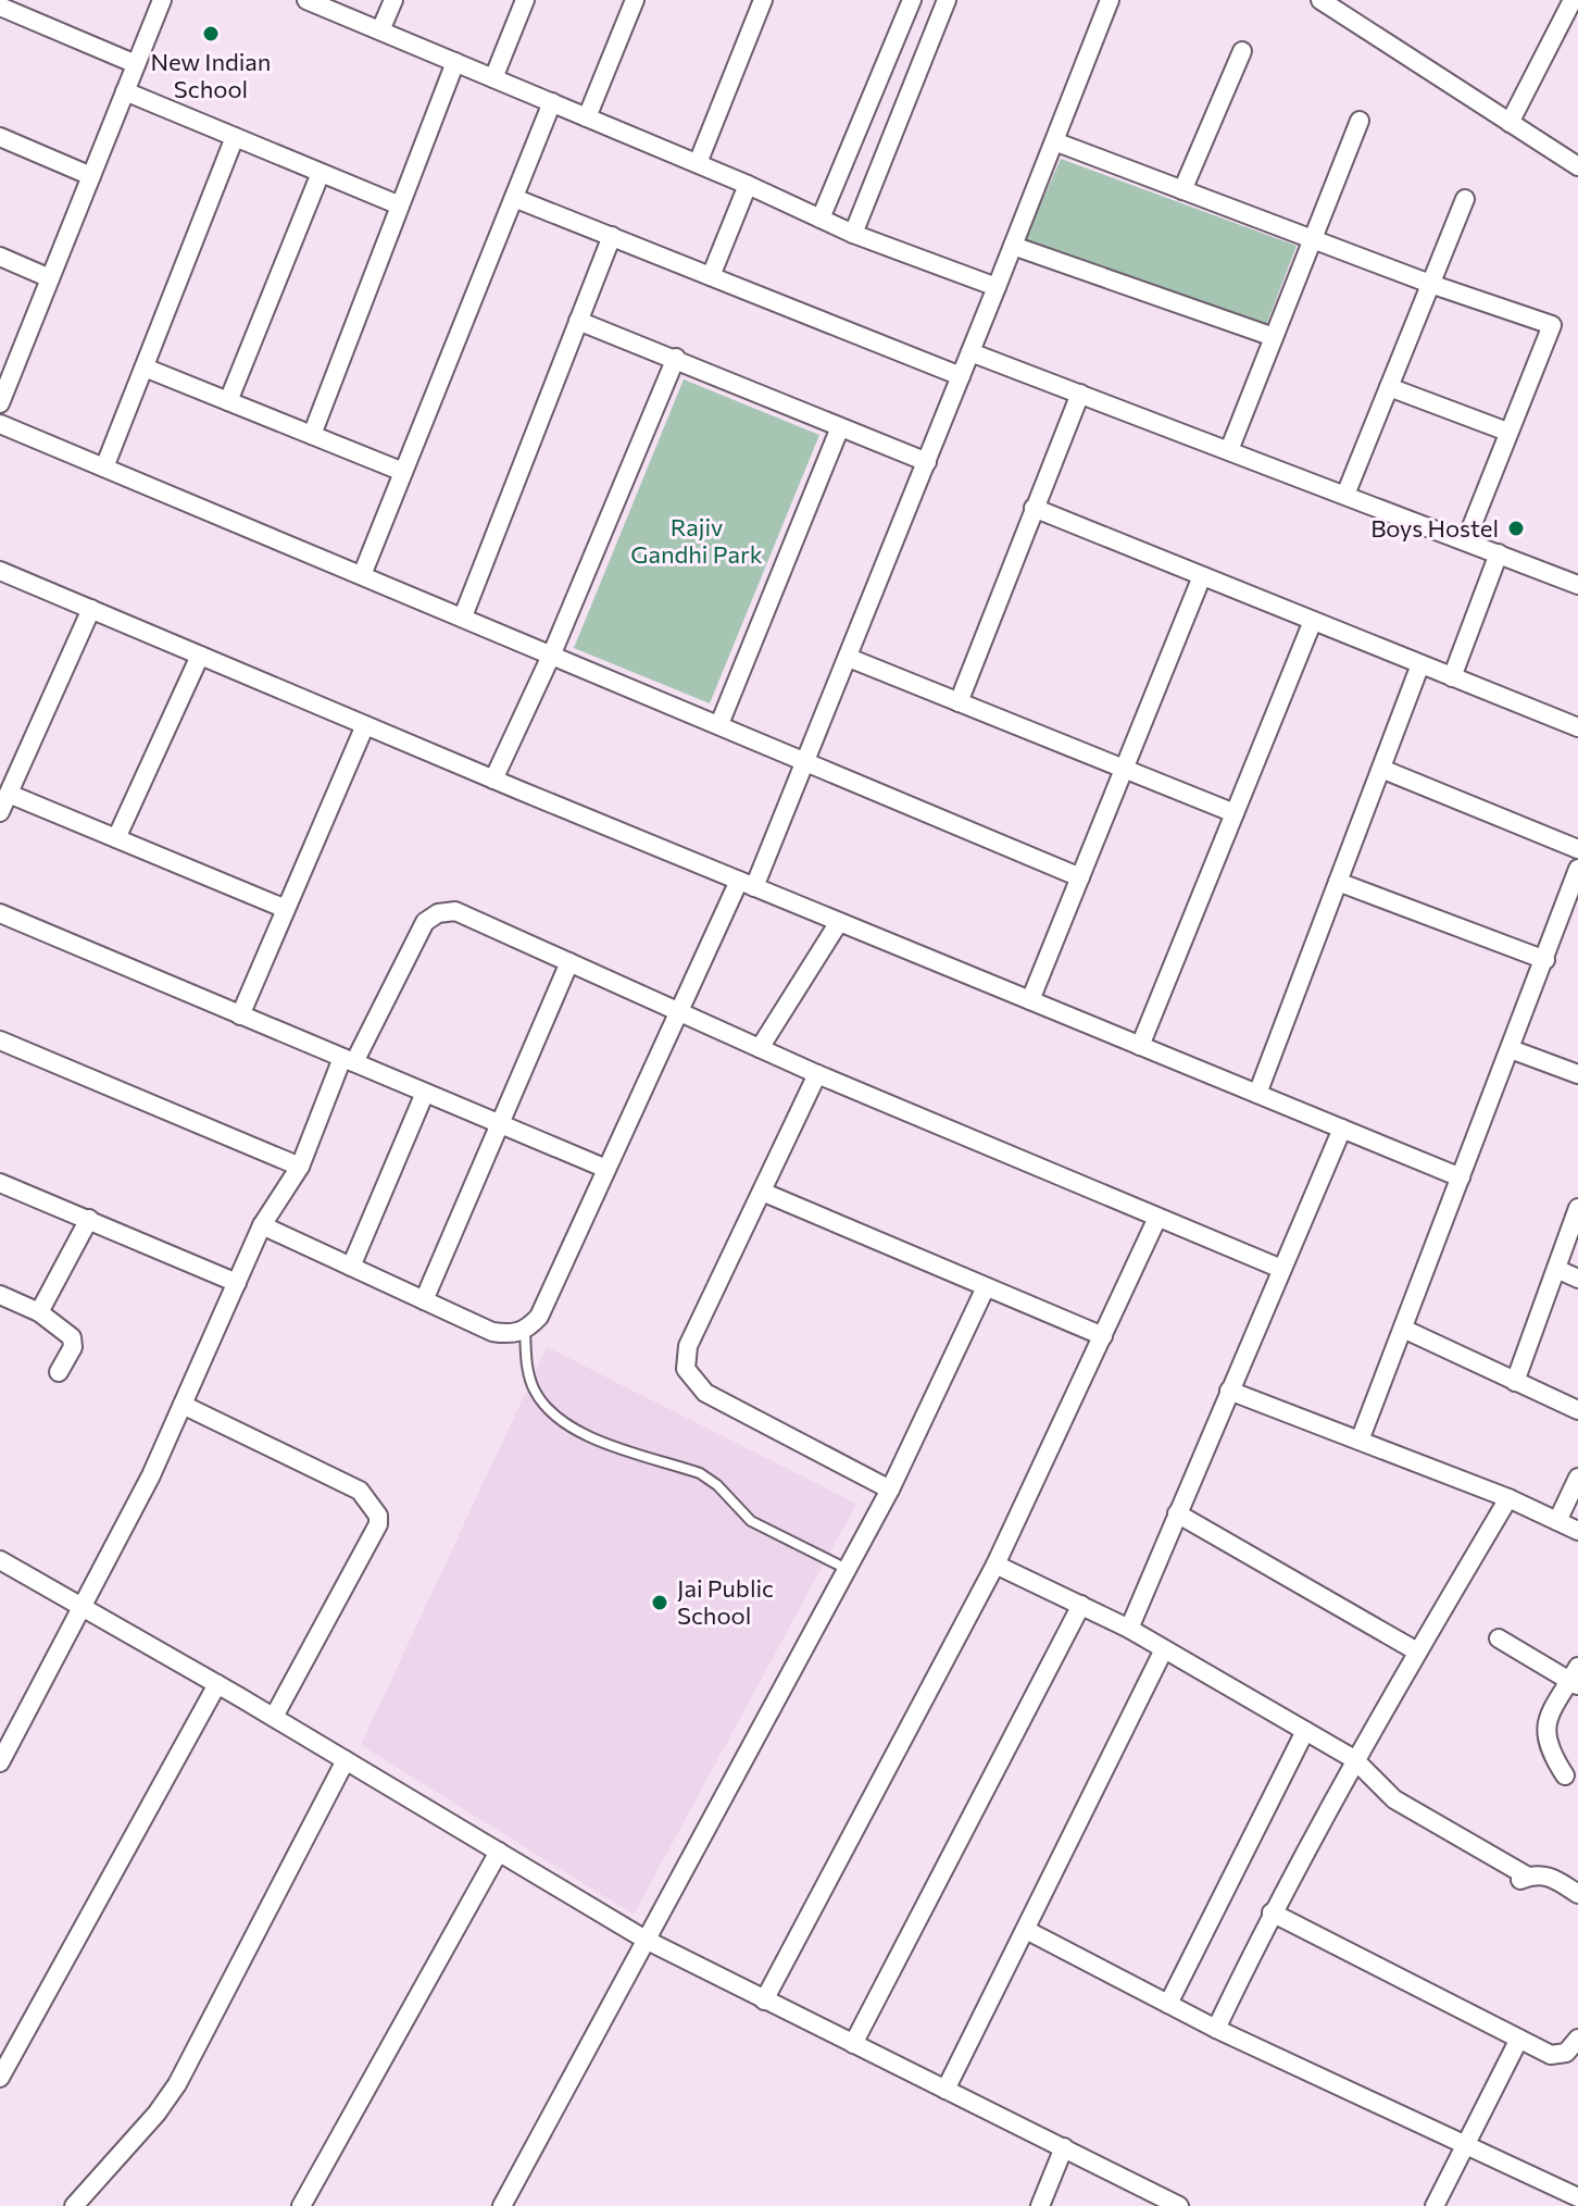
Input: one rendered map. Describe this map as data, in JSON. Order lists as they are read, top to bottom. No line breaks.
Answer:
{"parks":["Rajiv Gandhi Park"],"places":["New Indian School","Boys Hostel","Jai Public School"]}
